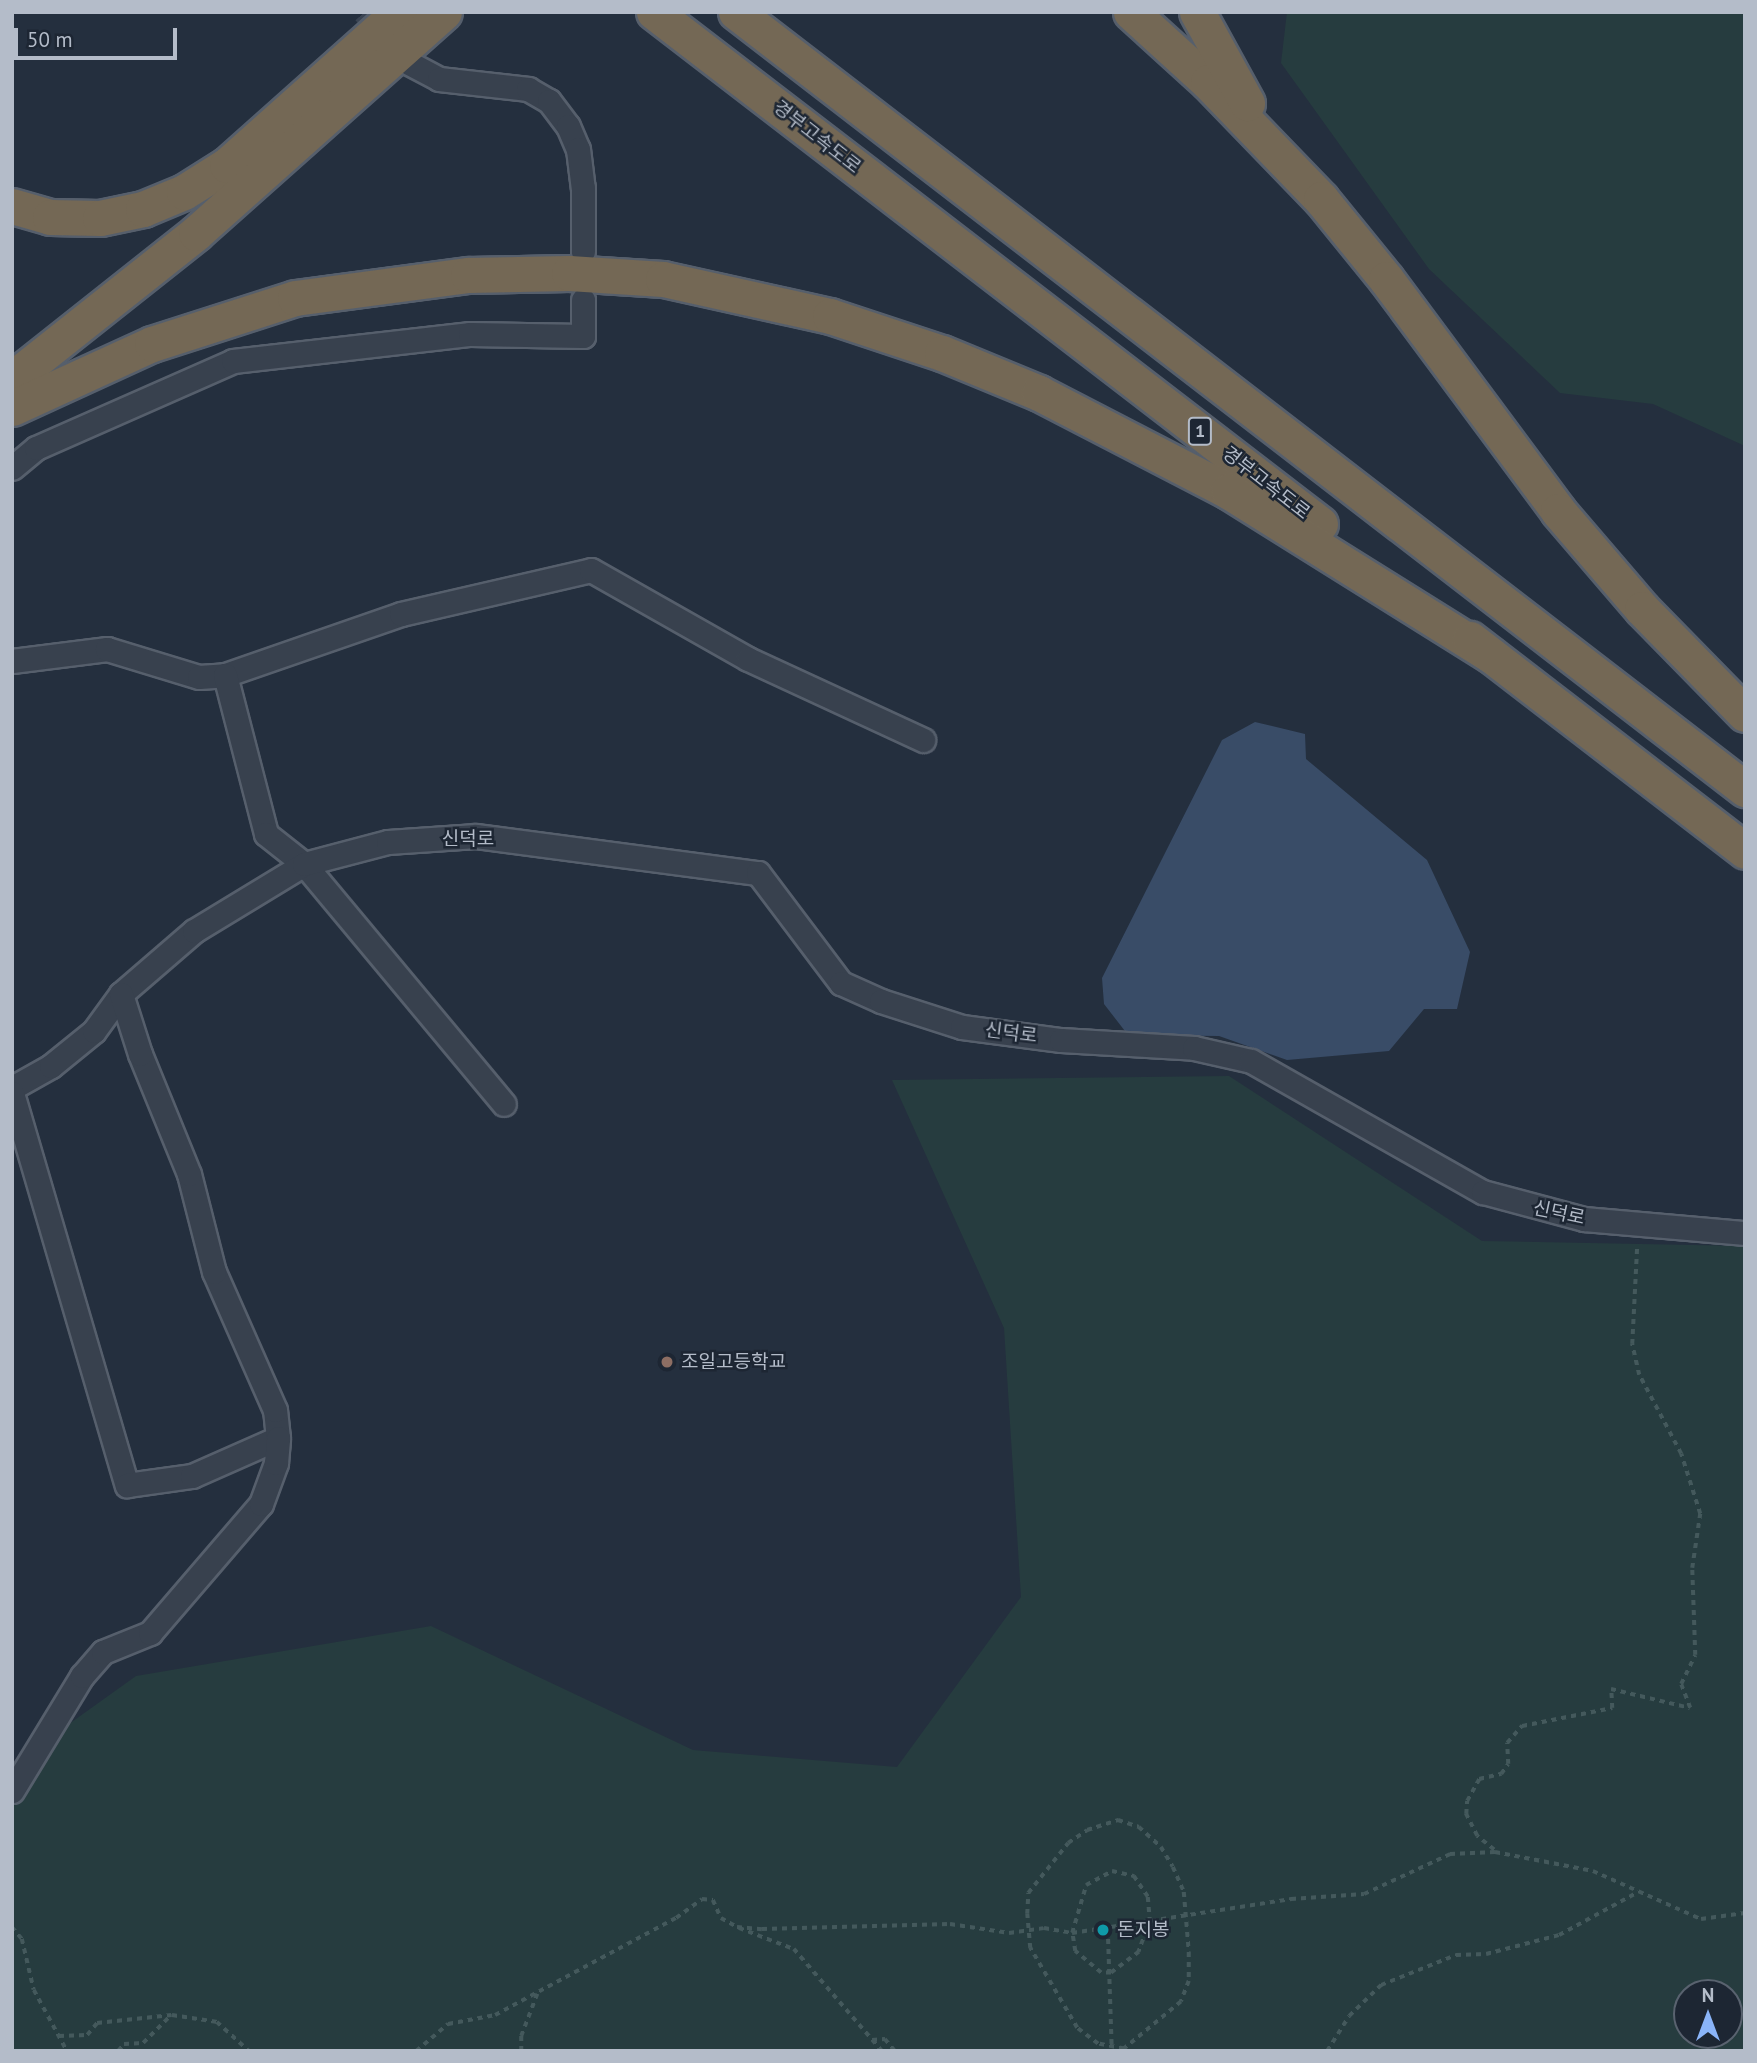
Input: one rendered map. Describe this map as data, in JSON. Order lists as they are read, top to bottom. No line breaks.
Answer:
{"streets":{"highway":["경부고속도로","1"],"street":["신덕로"]},"places":["조일고등학교","돈지봉"],"scale_bar":"50 m","north":"top"}
